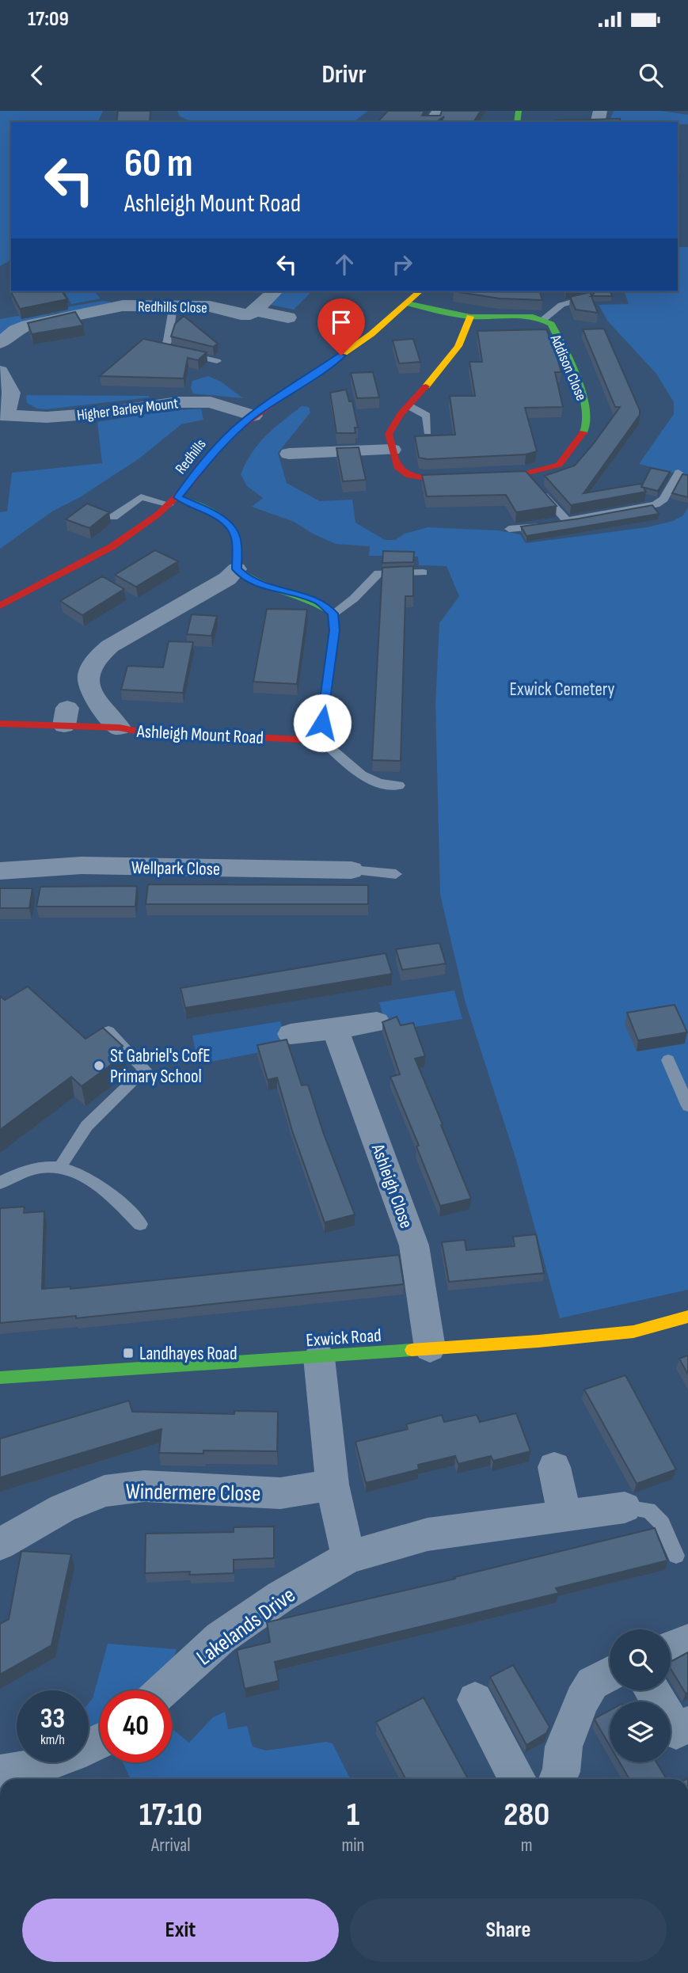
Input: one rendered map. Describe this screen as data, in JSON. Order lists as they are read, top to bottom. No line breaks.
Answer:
{"streets":{"street":["Redhills Close","Addison Close","Higher Barley Mount","Redhills","Ashleigh Mount Road","Wellpark Close","Ashleigh Close","Exwick Road","Windermere Close","Lakelands Drive"]},"crossings":[["Addison Close","Redhills"],["Higher Barley Mount","Redhills"],["Ashleigh Close","Exwick Road"]],"parks":["Exwick Cemetery"],"places":{"other":["St Gabriel's CofE Primary School"],"transit":["Landhayes Road"]},"page":{"status":"17:09","header":"Drivr","turn":["60 m","Ashleigh Mount Road"],"speed":"33 km/h","limit":"40","eta":["17:10","Arrival","1","min","280","m"],"buttons":["Exit","Share"]}}
